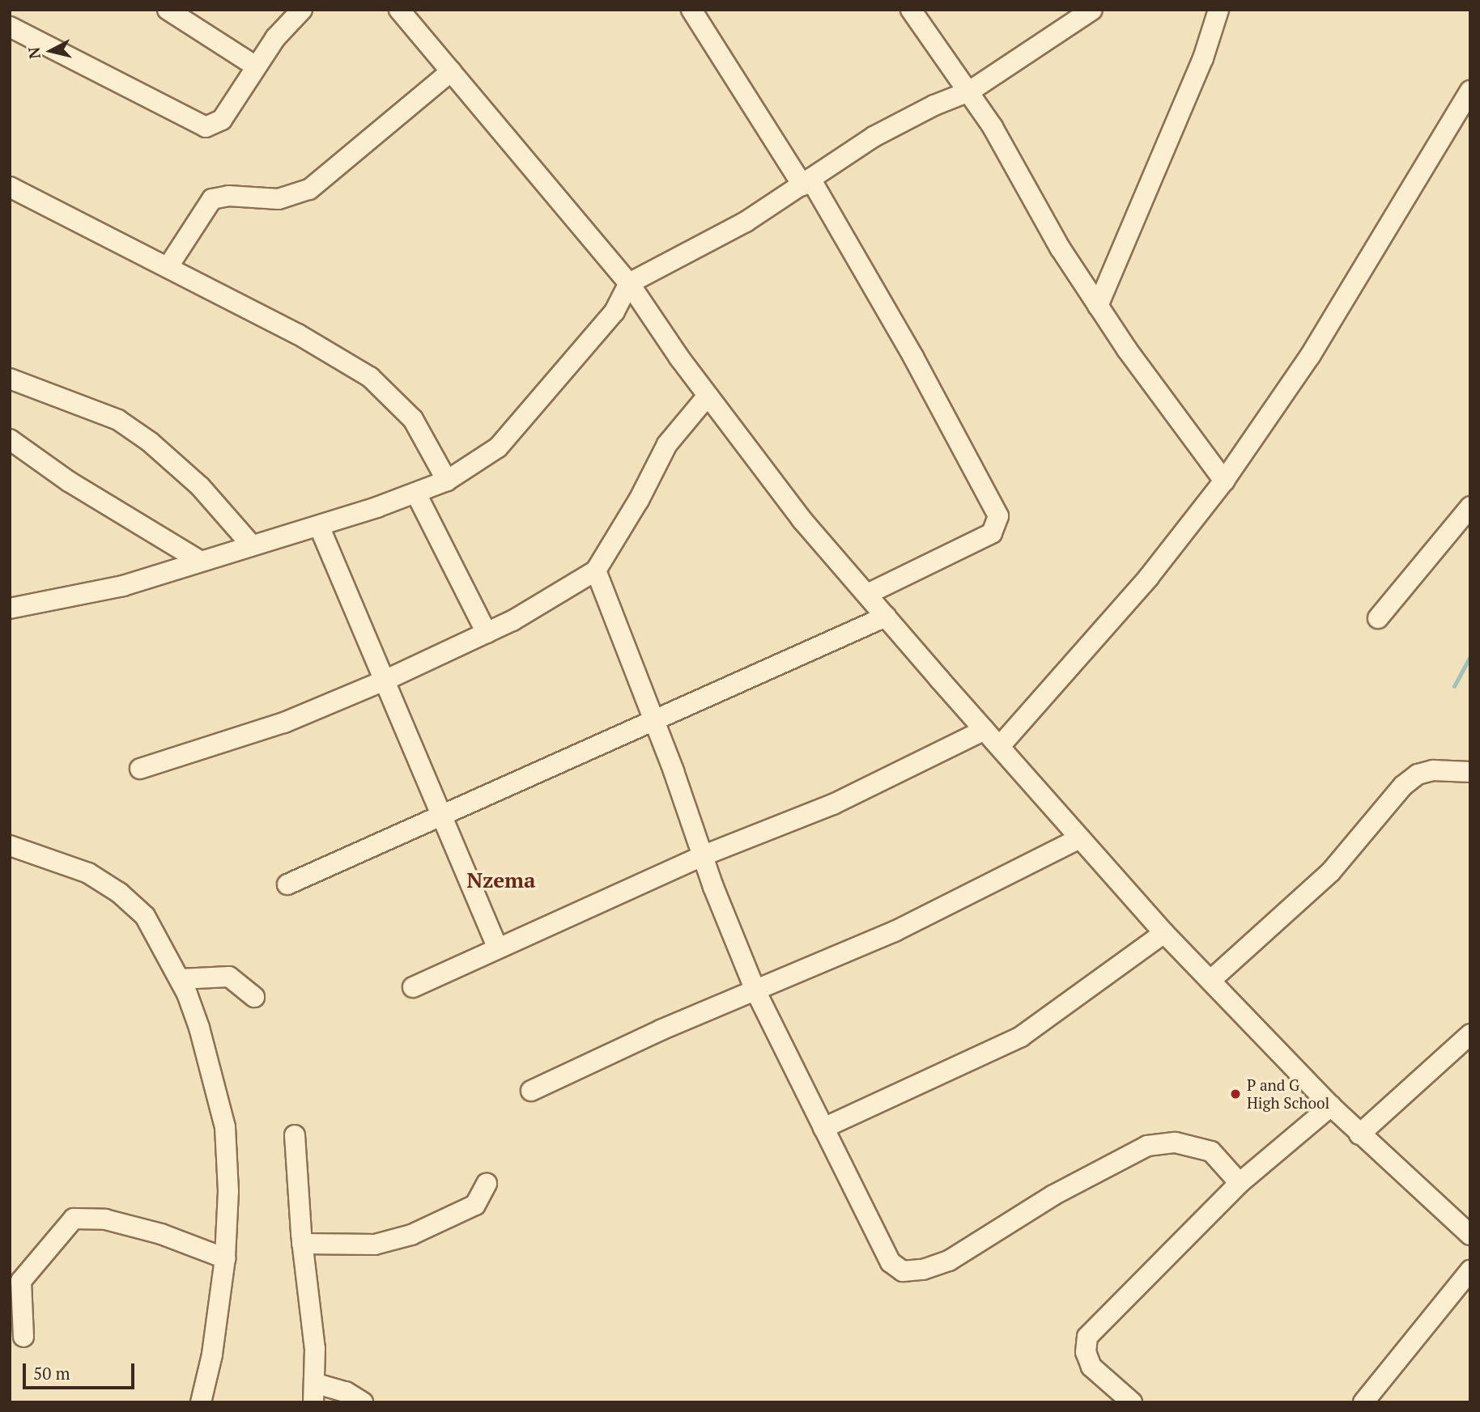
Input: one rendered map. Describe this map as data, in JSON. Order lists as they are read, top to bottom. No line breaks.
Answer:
{"districts":["Nzema"],"places":["P and G High School"],"scale_bar":"50 m","north":"left"}
